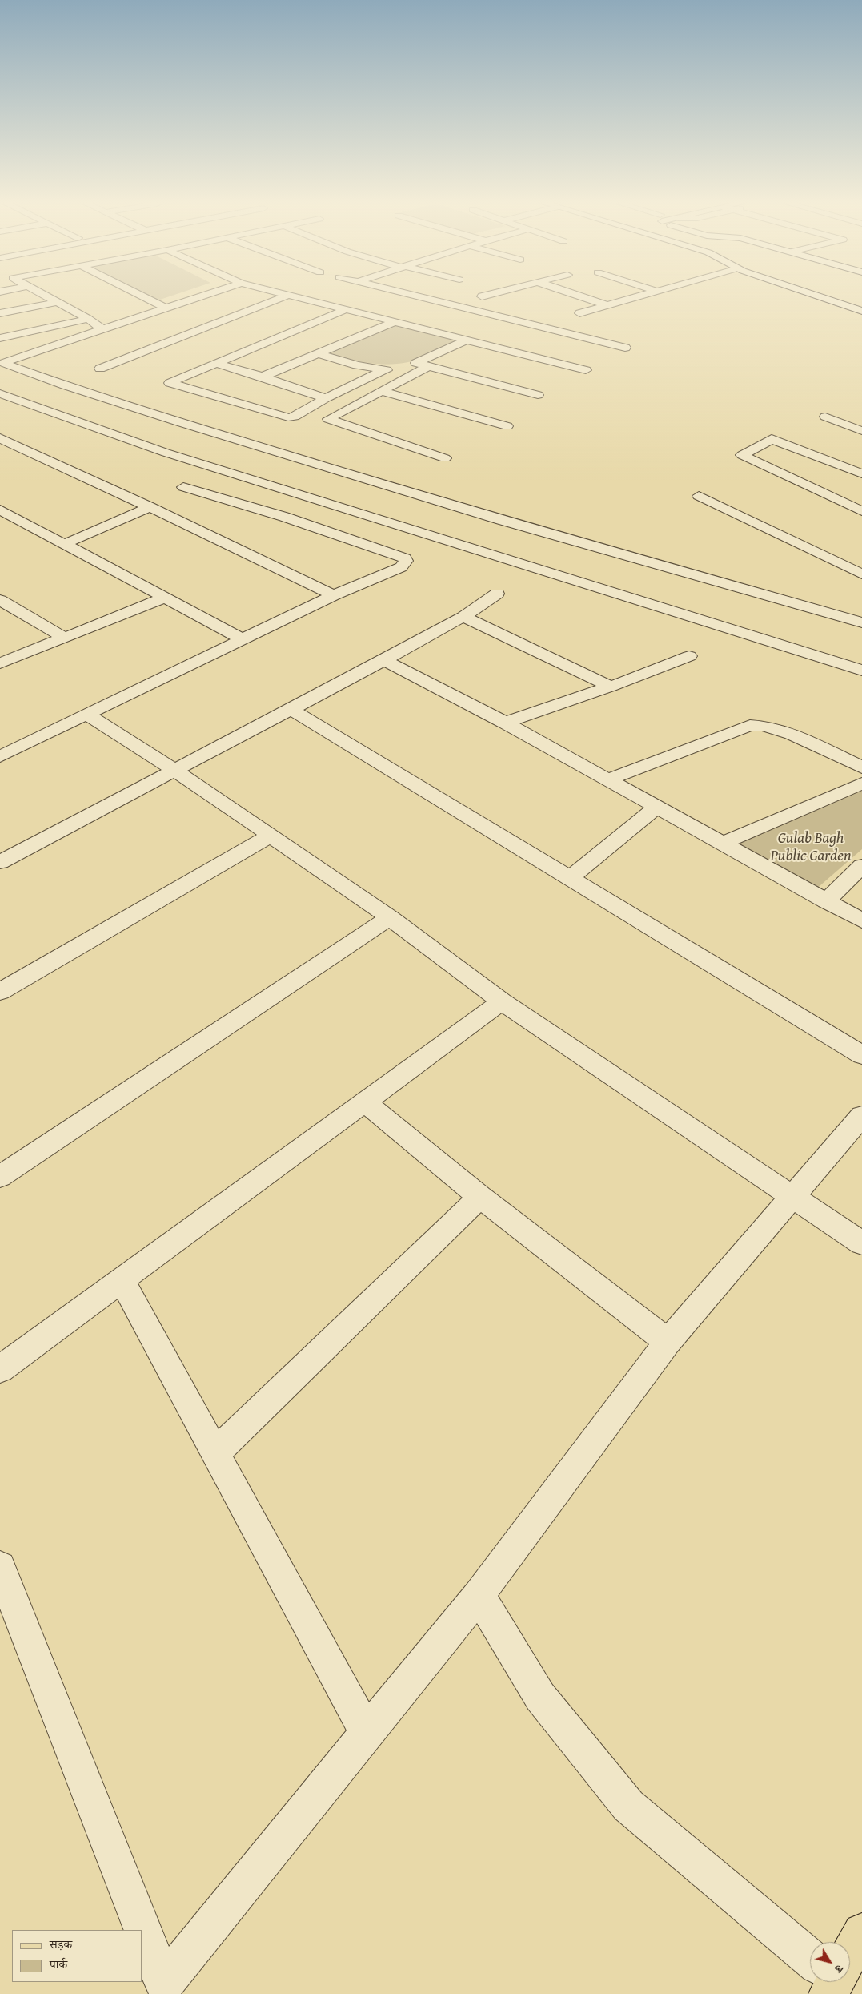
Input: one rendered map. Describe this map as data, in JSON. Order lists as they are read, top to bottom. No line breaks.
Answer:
{"parks":["Gulab Bagh Public Garden"],"legend":["सड़क","पार्क"],"north":"bottom right"}
